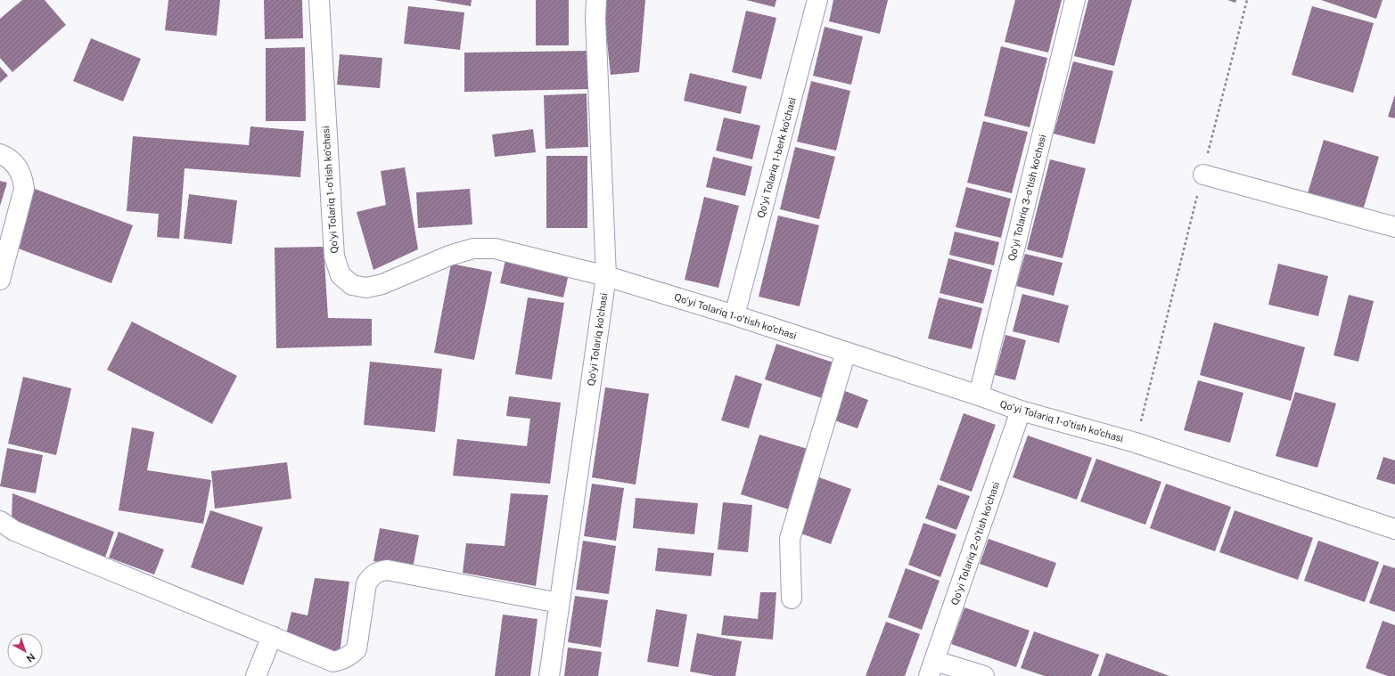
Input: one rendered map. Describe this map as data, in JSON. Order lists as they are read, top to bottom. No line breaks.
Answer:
{"streets":{"street":["Qo'yi Tolariq 1-berk ko'chasi","Qo'yi Tolariq 1-o'tish ko'chasi","Qo'yi Tolariq 3-o'tish ko'chasi","Qo'yi Tolariq ko'chasi","Qo'yi Tolariq 2-o'tish ko'chasi"]},"crossings":[["Qo'yi Tolariq 1-berk ko'chasi","Qo'yi Tolariq 1-o'tish ko'chasi"],["Qo'yi Tolariq 1-o'tish ko'chasi","Qo'yi Tolariq 3-o'tish ko'chasi"],["Qo'yi Tolariq 1-o'tish ko'chasi","Qo'yi Tolariq ko'chasi"],["Qo'yi Tolariq 1-o'tish ko'chasi","Qo'yi Tolariq 2-o'tish ko'chasi"]],"north":"bottom right"}
